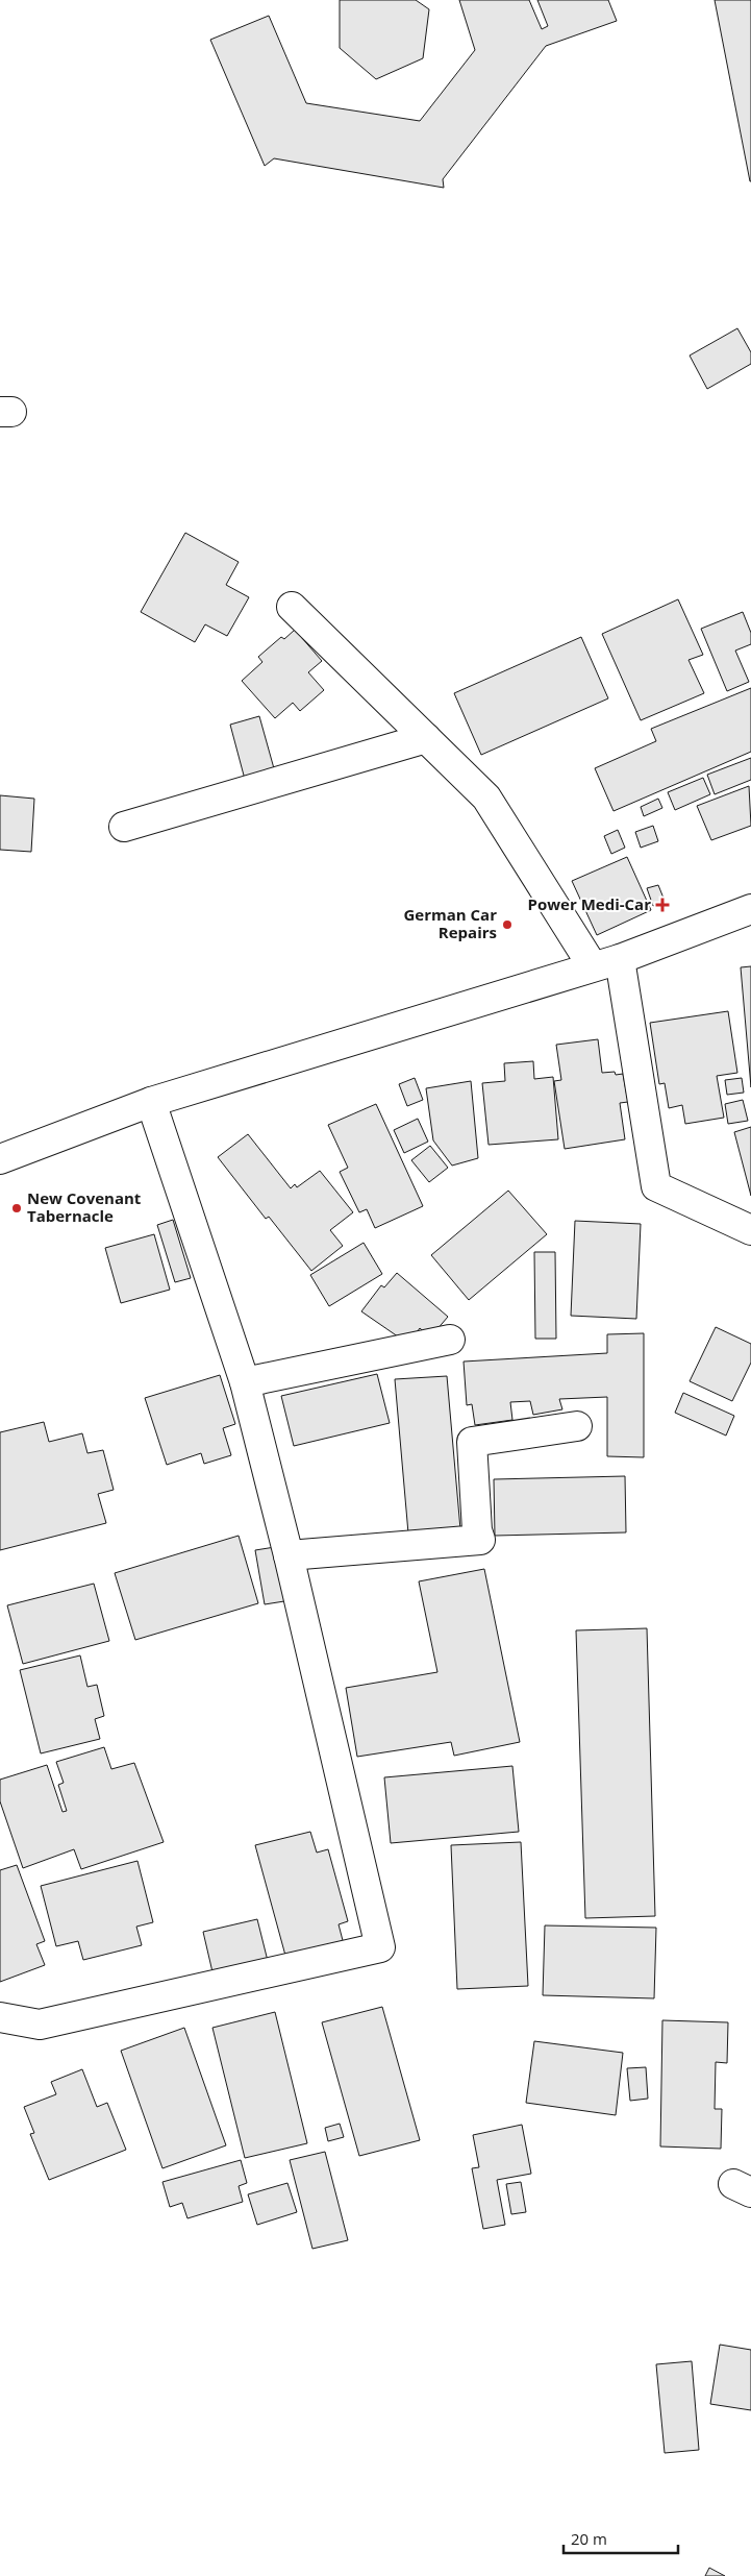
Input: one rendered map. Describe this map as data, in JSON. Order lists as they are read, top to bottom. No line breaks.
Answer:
{"places":{"health":["Power Medi-Car"],"other":["German Car Repairs","New Covenant Tabernacle"]},"scale_bar":"20 m"}
